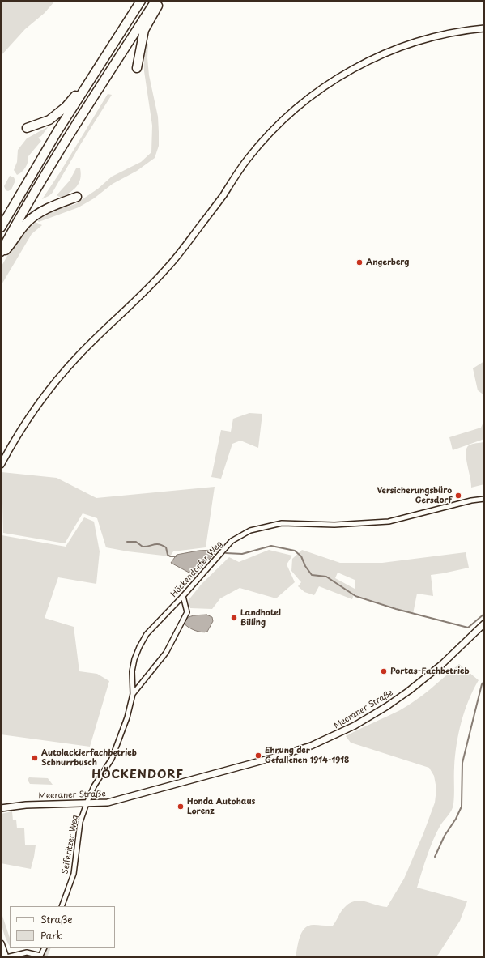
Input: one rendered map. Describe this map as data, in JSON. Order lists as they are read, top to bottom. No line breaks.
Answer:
{"streets":{"main road":["Meeraner Straße"],"street":["Höckendorfer Weg","Seiferitzer Weg"]},"crossings":[["Höckendorfer Weg","Meeraner Straße"],["Höckendorfer Weg","Seiferitzer Weg"],["Meeraner Straße","Seiferitzer Weg"]],"districts":["HÖCKENDORF"],"places":["Angerberg","Versicherungsbüro Gersdorf","Landhotel Billing","Portas-Fachbetrieb","Ehrung der Gefallenen 1914-1918","Autolackierfachbetrieb Schnurrbusch","Honda Autohaus Lorenz"],"legend":["Straße","Park"]}
